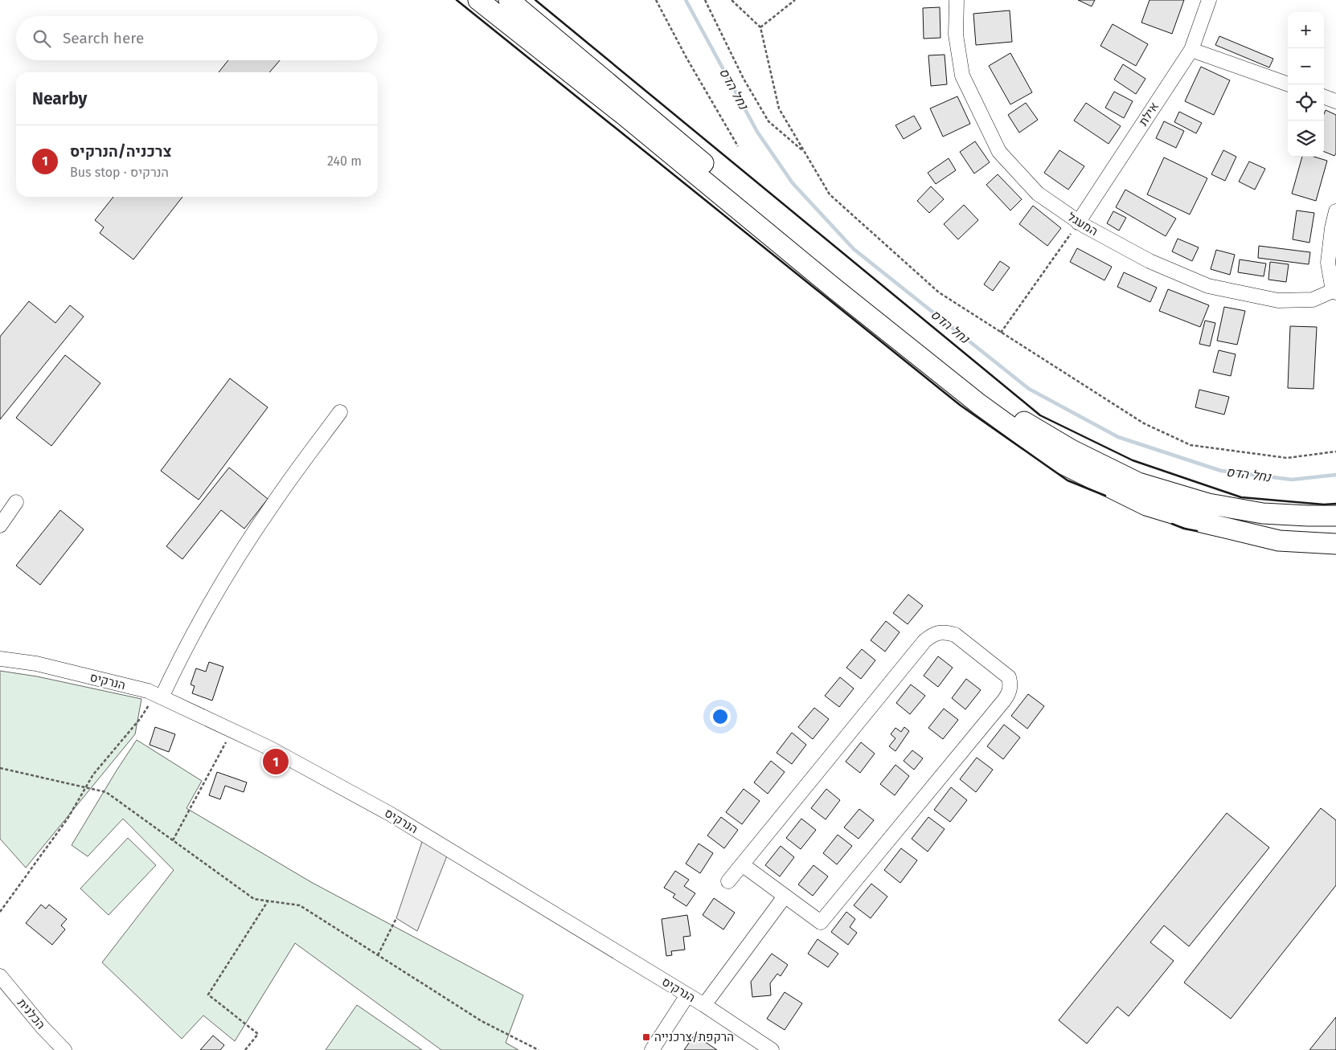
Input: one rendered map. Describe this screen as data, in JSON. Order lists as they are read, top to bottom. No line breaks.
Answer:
{"streets":{"street":["אילת","המעגל","הנרקיס","הכלנית"]},"crossings":[["אילת","המעגל"]],"water":["נחל הדס"],"places":{"transit":["הרקפת/צרכנייה"]},"page":{"map_buttons":["+","−"],"search":"Search here","heading":"Nearby","list":[{"mark":"1","name":"צרכניה/הנרקיס","note":"Bus stop · הנרקיס","value":"240 m"}],"pins":"1"}}
